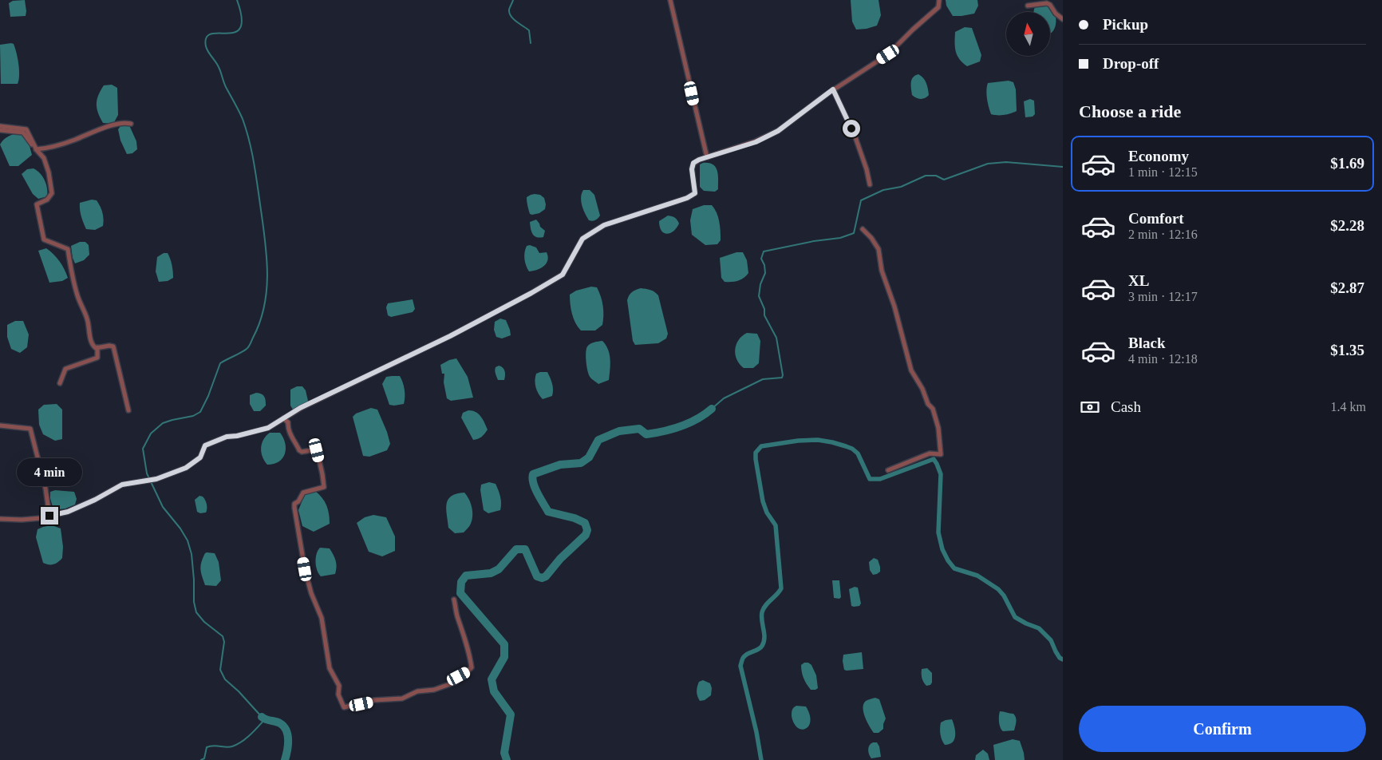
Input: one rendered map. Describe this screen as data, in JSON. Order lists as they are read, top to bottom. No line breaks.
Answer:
{"north":"top","page":{"banner":["Pickup","Drop-off"],"heading":"Choose a ride","list":[{"name":"Economy","note":"1 min · 12:15","value":"$1.69"},{"name":"Comfort","note":"2 min · 12:16","value":"$2.28"},{"name":"XL","note":"3 min · 12:17","value":"$2.87"},{"name":"Black","note":"4 min · 12:18","value":"$1.35"}],"pay":["Cash","1.4 km"],"bubble":"4 min","buttons":"Confirm"}}
